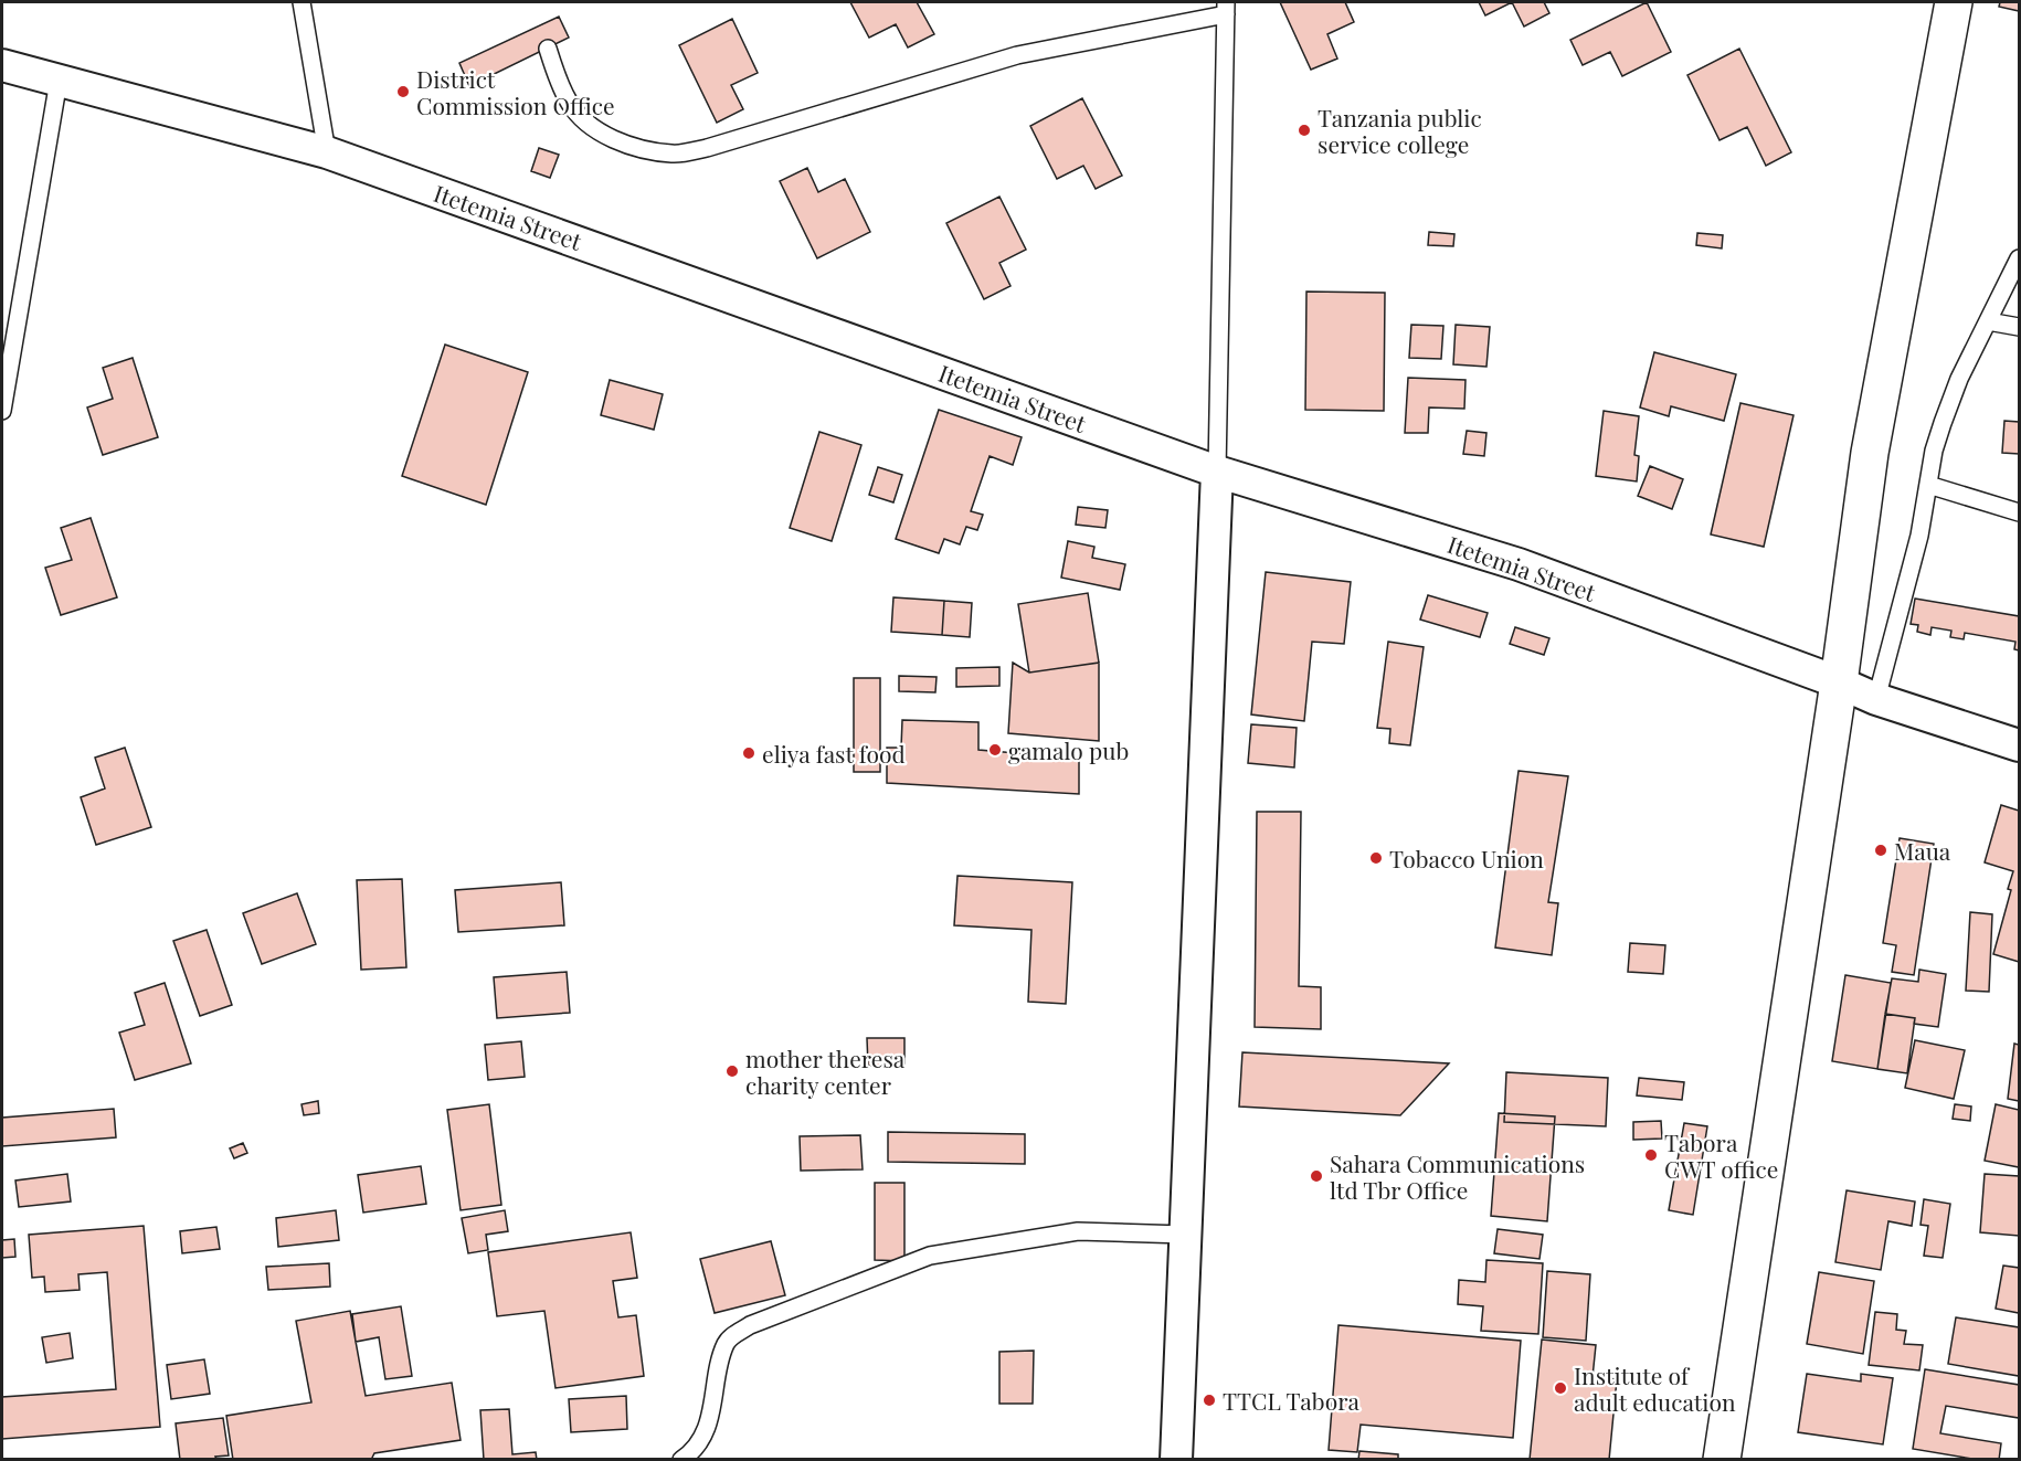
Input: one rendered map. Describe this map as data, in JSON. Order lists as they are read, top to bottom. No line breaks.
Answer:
{"streets":{"street":["Itetemia Street"]},"places":["District Commission Office","Tanzania public service college","gamalo pub","eliya fast food","Maua","Tobacco Union","mother theresa charity center","Tabora CWT office","Sahara Communications ltd Tbr Office","Institute of adult education","TTCL Tabora"]}
